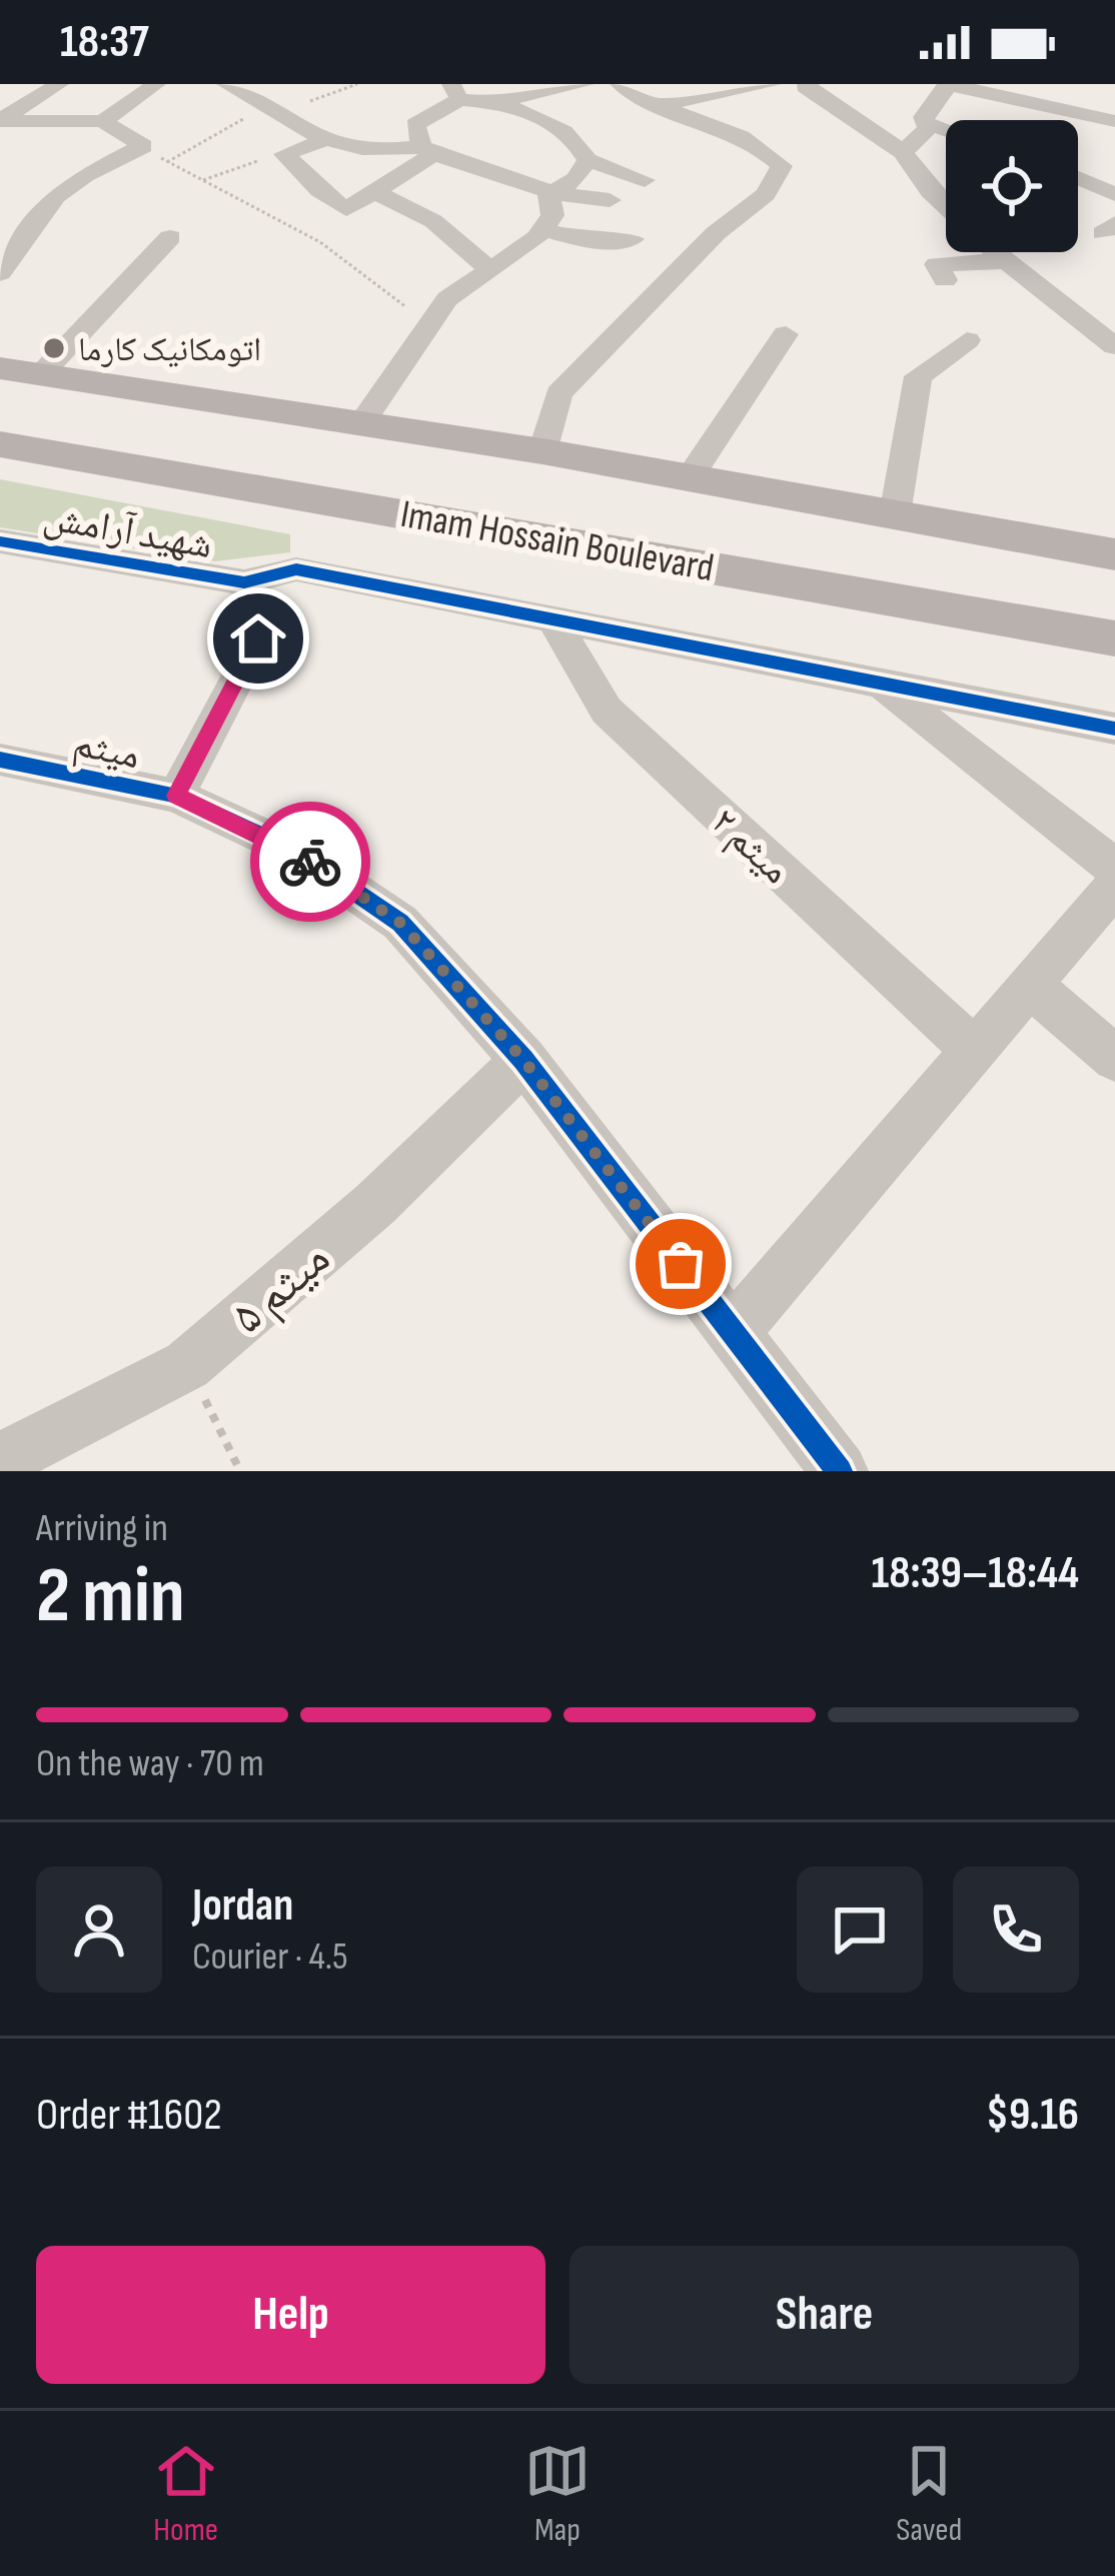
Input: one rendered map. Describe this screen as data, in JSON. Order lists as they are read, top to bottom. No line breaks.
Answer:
{"streets":{"main road":["Imam Hossain Boulevard"],"street":["شهید آرامش","میثم","میثم ۲","میثم ۵"]},"crossings":[["شهید آرامش","میثم ۲"],["میثم","میثم ۵"]],"places":["اتومکانیک کارما"],"page":{"status":"18:37","heading":["2 min","Arriving in","18:39–18:44"],"panel":["Jordan","Courier · 4.5","Order #1602","$9.16"],"bar":"On the way · 70 m","buttons":["Help","Share"],"tabs":["Home","Map","Saved"]}}
